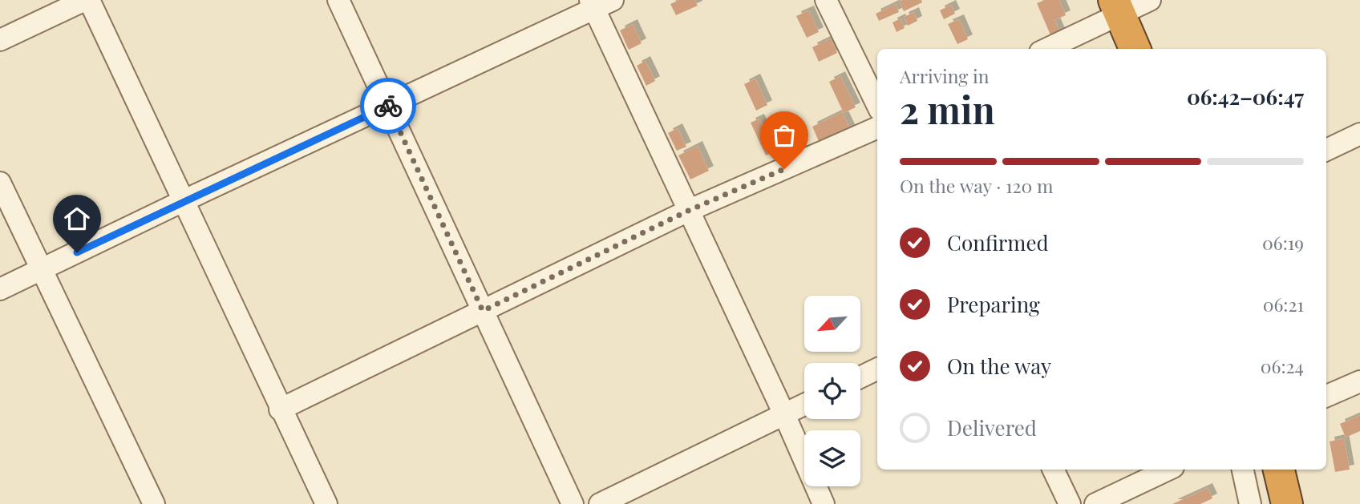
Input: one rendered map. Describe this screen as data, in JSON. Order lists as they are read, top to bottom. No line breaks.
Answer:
{"north":"bottom left","page":{"heading":["2 min","Arriving in","06:42–06:47"],"bar":"On the way · 120 m","list":[["Confirmed","06:19"],["Preparing","06:21"],["On the way","06:24"],"Delivered"]}}
